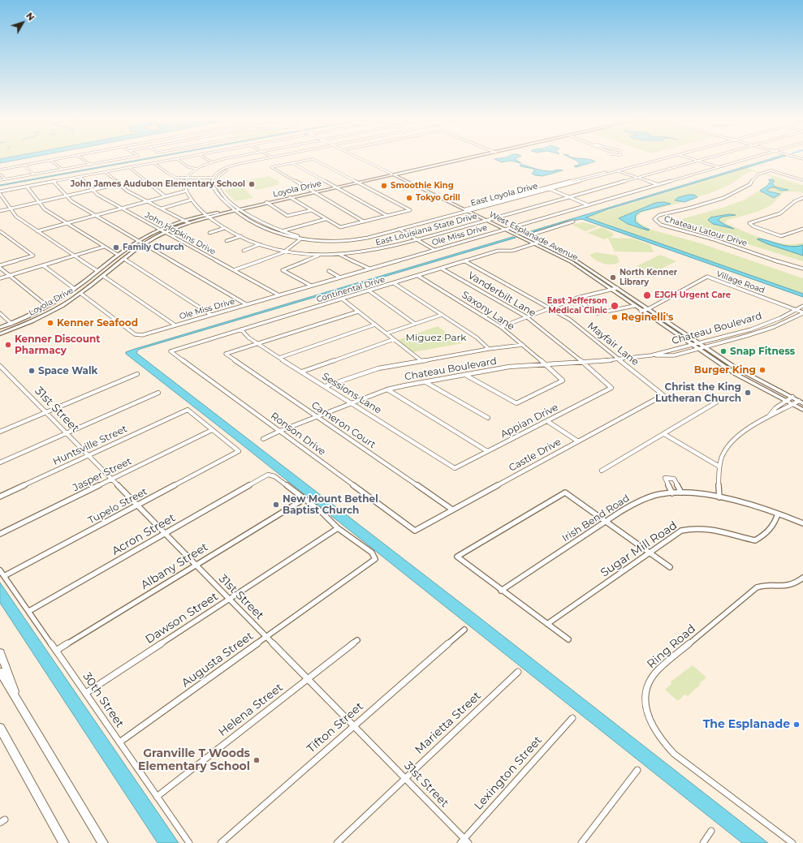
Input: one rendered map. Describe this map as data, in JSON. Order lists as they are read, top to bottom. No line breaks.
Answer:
{"streets":{"main road":["Loyola Drive","West Esplanade Avenue"],"street":["East Loyola Drive","East Louisiana State Drive","Chateau Latour Drive","John Hopkins Drive","Ole Miss Drive","Village Road","Continental Drive","Vanderbilt Lane","Saxony Lane","Chateau Boulevard","Mayfair Lane","Sessions Lane","31st Street","Appian Drive","Cameron Court","Ronson Drive","Huntsville Street","Castle Drive","Jasper Street","Tupelo Street","Irish Bend Road","Acron Street","Sugar Mill Road","Albany Street","Dawson Street","Ring Road","Augusta Street","30th Street","Helena Street","Marietta Street","Tifton Street","Lexington Street"]},"crossings":[["Loyola Drive","East Loyola Drive"],["Loyola Drive","East Louisiana State Drive"],["Loyola Drive","John Hopkins Drive"],["Loyola Drive","Ole Miss Drive"],["Loyola Drive","West Esplanade Avenue"],["East Loyola Drive","West Esplanade Avenue"],["East Louisiana State Drive","West Esplanade Avenue"],["John Hopkins Drive","Ole Miss Drive"],["Ole Miss Drive","West Esplanade Avenue"],["West Esplanade Avenue","Village Road"],["West Esplanade Avenue","Continental Drive"],["West Esplanade Avenue","Chateau Boulevard"],["Village Road","Chateau Boulevard"],["Continental Drive","Vanderbilt Lane"],["Continental Drive","Saxony Lane"],["Continental Drive","Mayfair Lane"],["Continental Drive","Sessions Lane"],["Continental Drive","Ronson Drive"],["Vanderbilt Lane","Chateau Boulevard"],["Vanderbilt Lane","Appian Drive"],["Saxony Lane","Chateau Boulevard"],["Chateau Boulevard","Mayfair Lane"],["Chateau Boulevard","Sessions Lane"],["Chateau Boulevard","Cameron Court"],["Chateau Boulevard","Ronson Drive"],["Mayfair Lane","Castle Drive"],["Sessions Lane","Appian Drive"],["Sessions Lane","Cameron Court"],["31st Street","Huntsville Street"],["31st Street","Jasper Street"],["31st Street","Tupelo Street"],["31st Street","Acron Street"],["31st Street","Albany Street"],["31st Street","Dawson Street"],["31st Street","Augusta Street"],["31st Street","Helena Street"],["31st Street","Marietta Street"],["31st Street","Tifton Street"],["31st Street","Lexington Street"],["Cameron Court","Castle Drive"],["Ronson Drive","Castle Drive"],["Huntsville Street","Jasper Street"],["Huntsville Street","Tupelo Street"],["Jasper Street","Tupelo Street"],["Tupelo Street","30th Street"],["Irish Bend Road","Sugar Mill Road"],["Acron Street","Albany Street"],["Acron Street","30th Street"],["Albany Street","30th Street"],["Dawson Street","Augusta Street"],["Dawson Street","30th Street"],["Augusta Street","30th Street"],["30th Street","Helena Street"]],"parks":["Miguez Park"],"places":["John James Audubon Elementary School","Smoothie King","Tokyo Grill","Family Church","North Kenner Library","EJGH Urgent Care","East Jefferson Medical Clinic","Reginelli's","Kenner Seafood","Kenner Discount Pharmacy","Snap Fitness","Burger King","Space Walk","Christ the King Lutheran Church","New Mount Bethel Baptist Church","The Esplanade","Granville T Woods Elementary School"],"north":"top right"}
